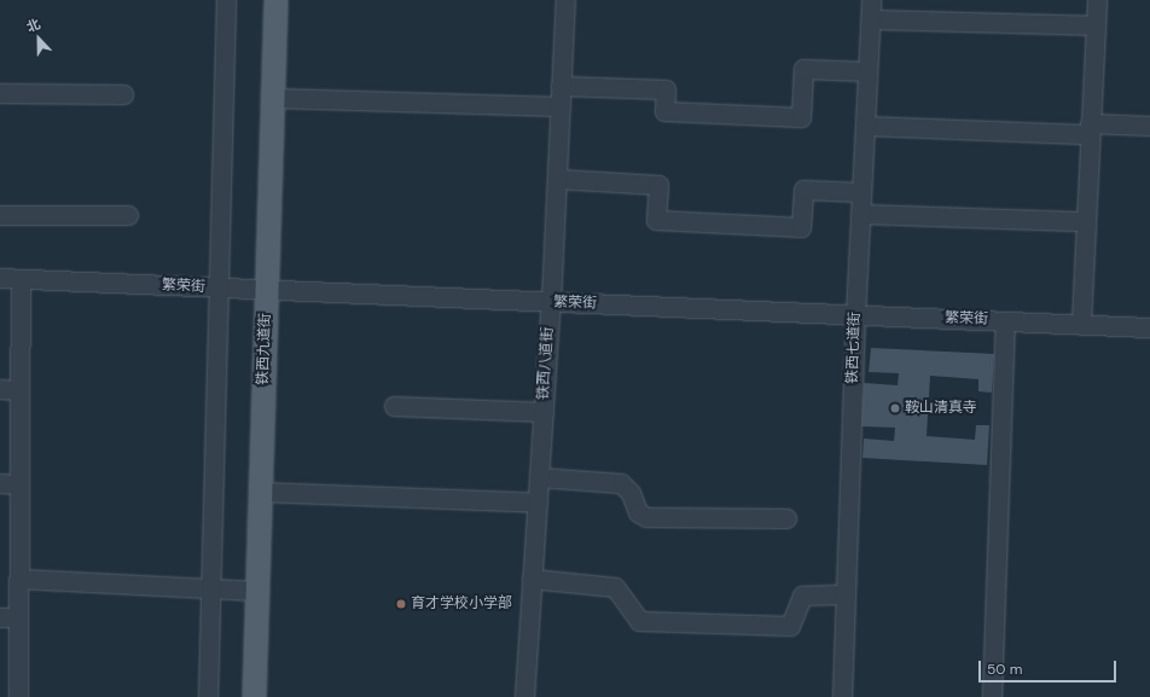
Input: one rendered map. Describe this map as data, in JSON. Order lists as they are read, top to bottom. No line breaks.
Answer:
{"streets":{"main road":["铁西九道街"],"street":["繁荣街","铁西七道街","铁西八道街"]},"crossings":[["繁荣街","铁西七道街"],["繁荣街","铁西九道街"],["繁荣街","铁西八道街"]],"places":["鞍山清真寺","育才学校小学部"],"scale_bar":"50 m","north":"top"}
